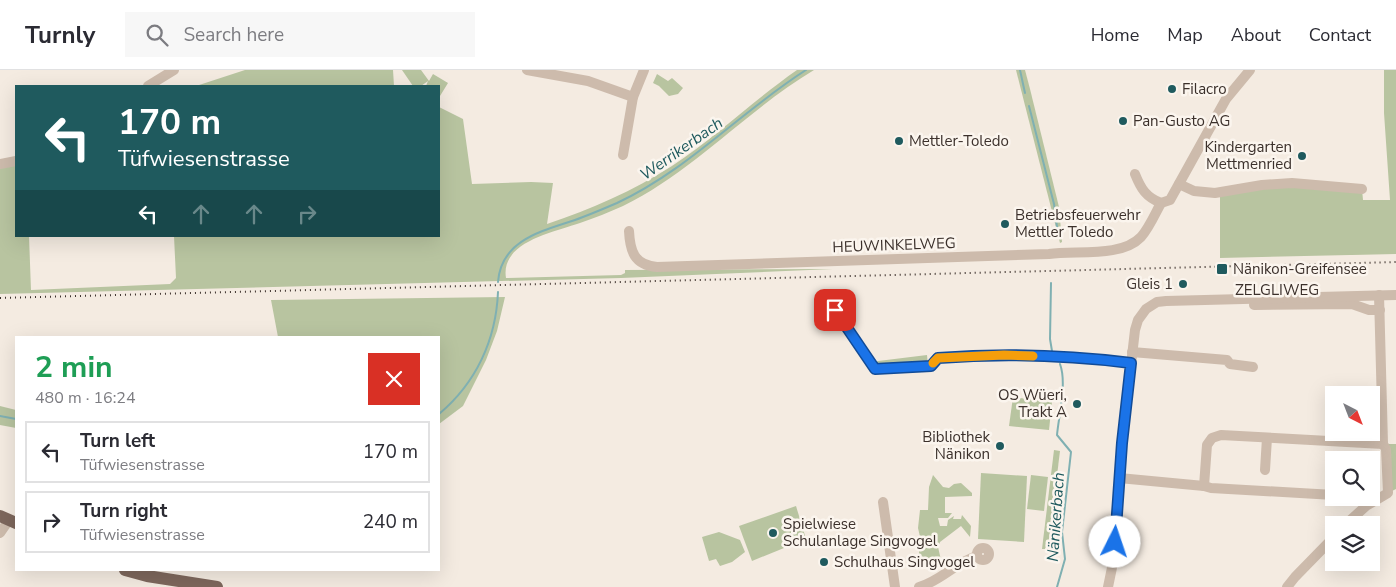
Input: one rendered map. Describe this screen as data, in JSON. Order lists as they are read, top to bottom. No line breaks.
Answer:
{"streets":{"street":["HEUWINKELWEG","ZELGLIWEG"]},"water":["Werrikerbach","Nänikerbach"],"places":{"other":["Filacro","Pan-Gusto AG","Mettler-Toledo","Kindergarten Mettmenried","Betriebsfeuerwehr Mettler Toledo","Gleis 1","OS Wüeri, Trakt A","Bibliothek Nänikon","Spielwiese Schulanlage Singvogel","Schulhaus Singvogel"],"transit":["Nänikon-Greifensee"]},"north":"bottom right","page":{"header":"Turnly","search":"Search here","nav":["Home","Map","About","Contact"],"turn":["170 m","Tüfwiesenstrasse"],"heading":["2 min","480 m · 16:24"],"list":[{"name":"Turn left","note":"Tüfwiesenstrasse","value":"170 m"},{"name":"Turn right","note":"Tüfwiesenstrasse","value":"240 m"}]}}
